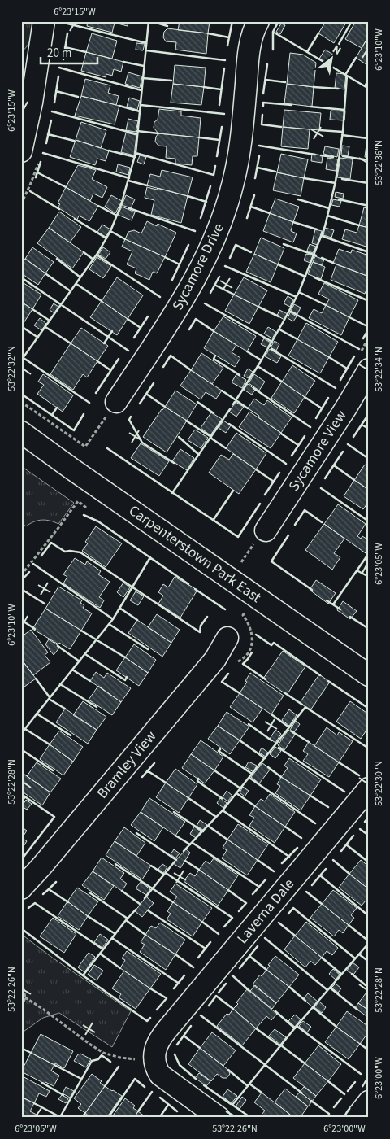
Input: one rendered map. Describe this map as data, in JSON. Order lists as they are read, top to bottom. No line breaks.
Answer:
{"streets":{"street":["Sycamore Drive","Sycamore View","Carpenterstown Park East","Bramley View","Laverna Dale"]},"scale_bar":"20 m","north":"top right","coordinates":["6°23'15\"W","6°23'10\"W","53°22'36\"N","53°22'32\"N","53°22'34\"N","6°23'05\"W","53°22'28\"N","53°22'30\"N","53°22'26\"N","6°23'00\"W"]}
